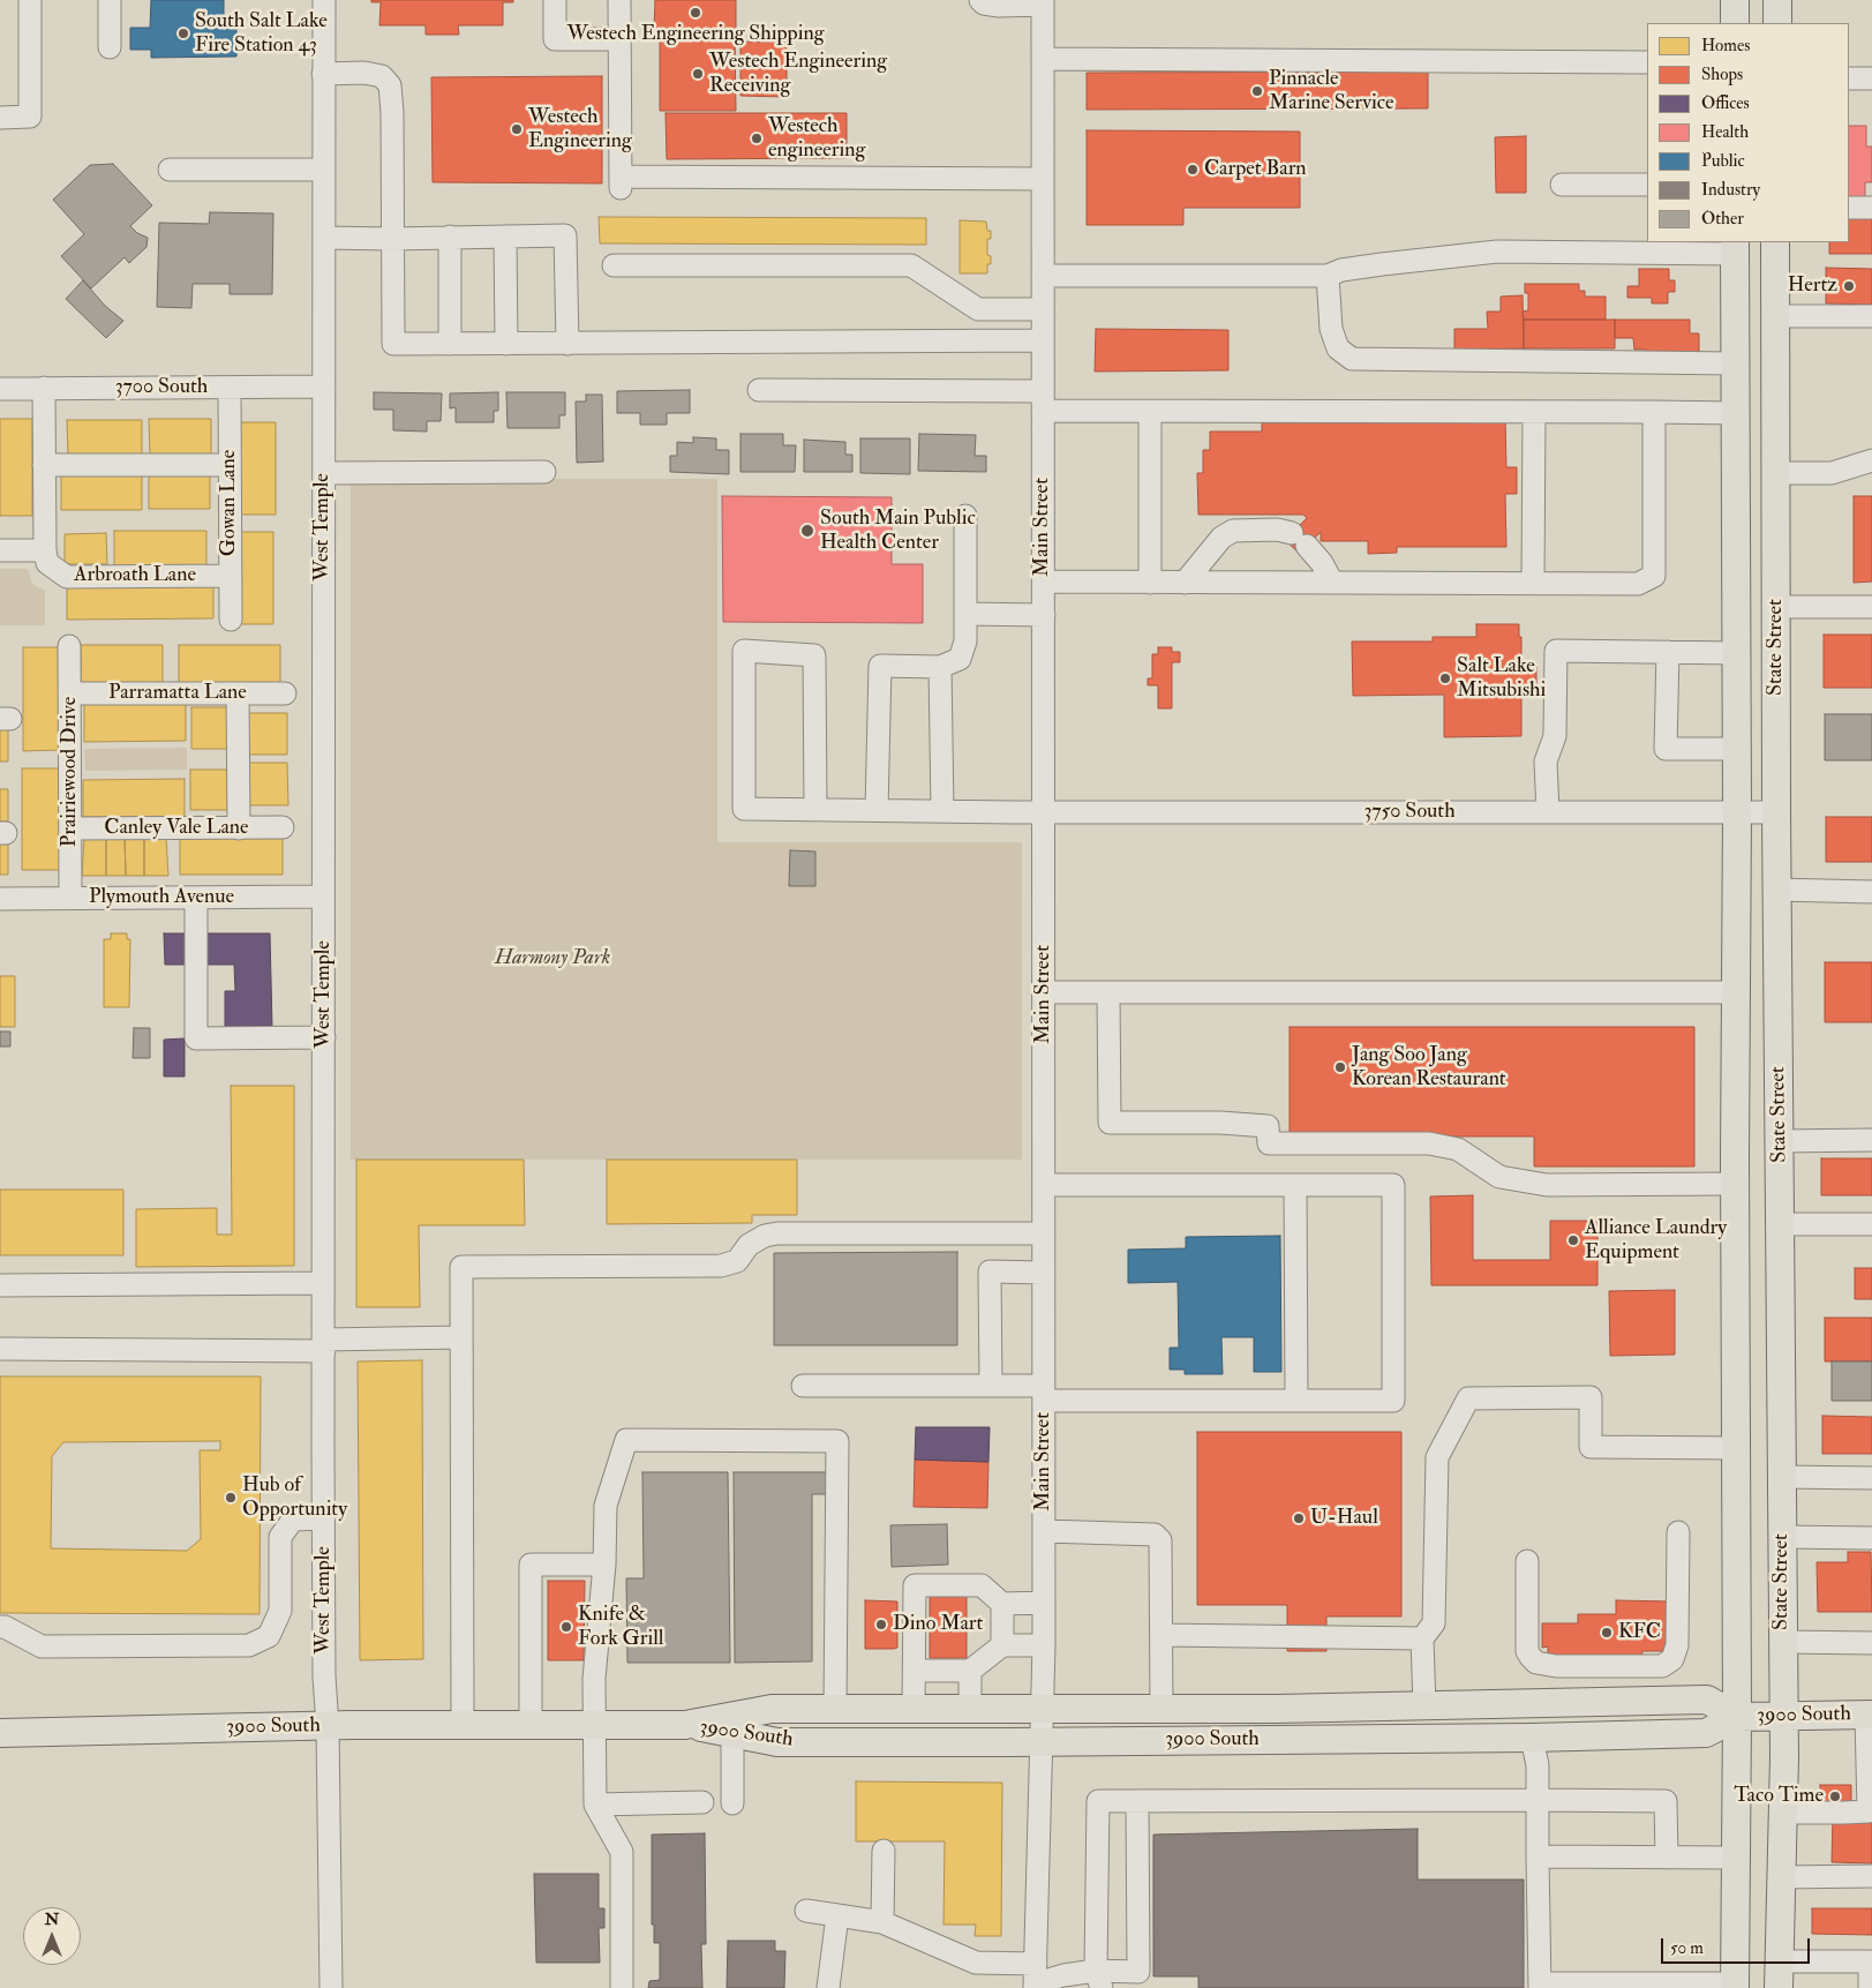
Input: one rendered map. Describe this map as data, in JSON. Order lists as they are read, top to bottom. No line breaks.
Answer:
{"streets":{"main road":["State Street","3900 South"],"street":["3700 South","Gowan Lane","West Temple","Main Street","Arbroath Lane","Parramatta Lane","Prairiewood Drive","3750 South","Canley Vale Lane","Plymouth Avenue"]},"crossings":[["3700 South","Gowan Lane"],["3700 South","West Temple"],["Gowan Lane","Arbroath Lane"],["West Temple","Plymouth Avenue"],["West Temple","3900 South"],["Main Street","3750 South"],["Main Street","3900 South"],["State Street","3750 South"],["State Street","3900 South"],["Parramatta Lane","Prairiewood Drive"],["Prairiewood Drive","Canley Vale Lane"],["Prairiewood Drive","Plymouth Avenue"]],"parks":["Harmony Park"],"places":["Westech Engineering Shipping","South Salt Lake Fire Station 43","Westech Engineering Receiving","Pinnacle Marine Service","Westech Engineering","Westech engineering","Carpet Barn","Hertz","South Main Public Health Center","Salt Lake Mitsubishi","Jang Soo Jang Korean Restaurant","Alliance Laundry Equipment","Hub of Opportunity","U-Haul","Dino Mart","Knife & Fork Grill","KFC","Taco Time"],"legend":["Homes","Shops","Offices","Health","Public","Industry","Other"],"scale_bar":"50 m","north":"top"}
